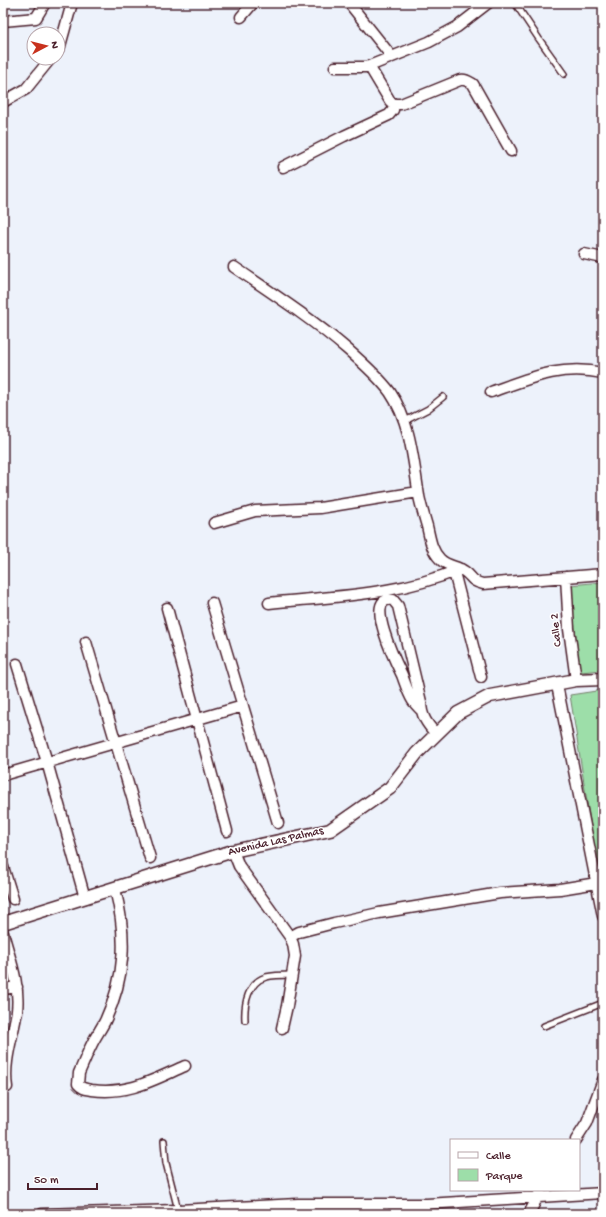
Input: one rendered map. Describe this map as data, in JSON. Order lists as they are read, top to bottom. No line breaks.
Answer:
{"streets":{"street":["Calle 2","Avenida Las Palmas"]},"crossings":[["Calle 2","Avenida Las Palmas"]],"legend":["Calle","Parque"],"scale_bar":"50 m","north":"right"}
